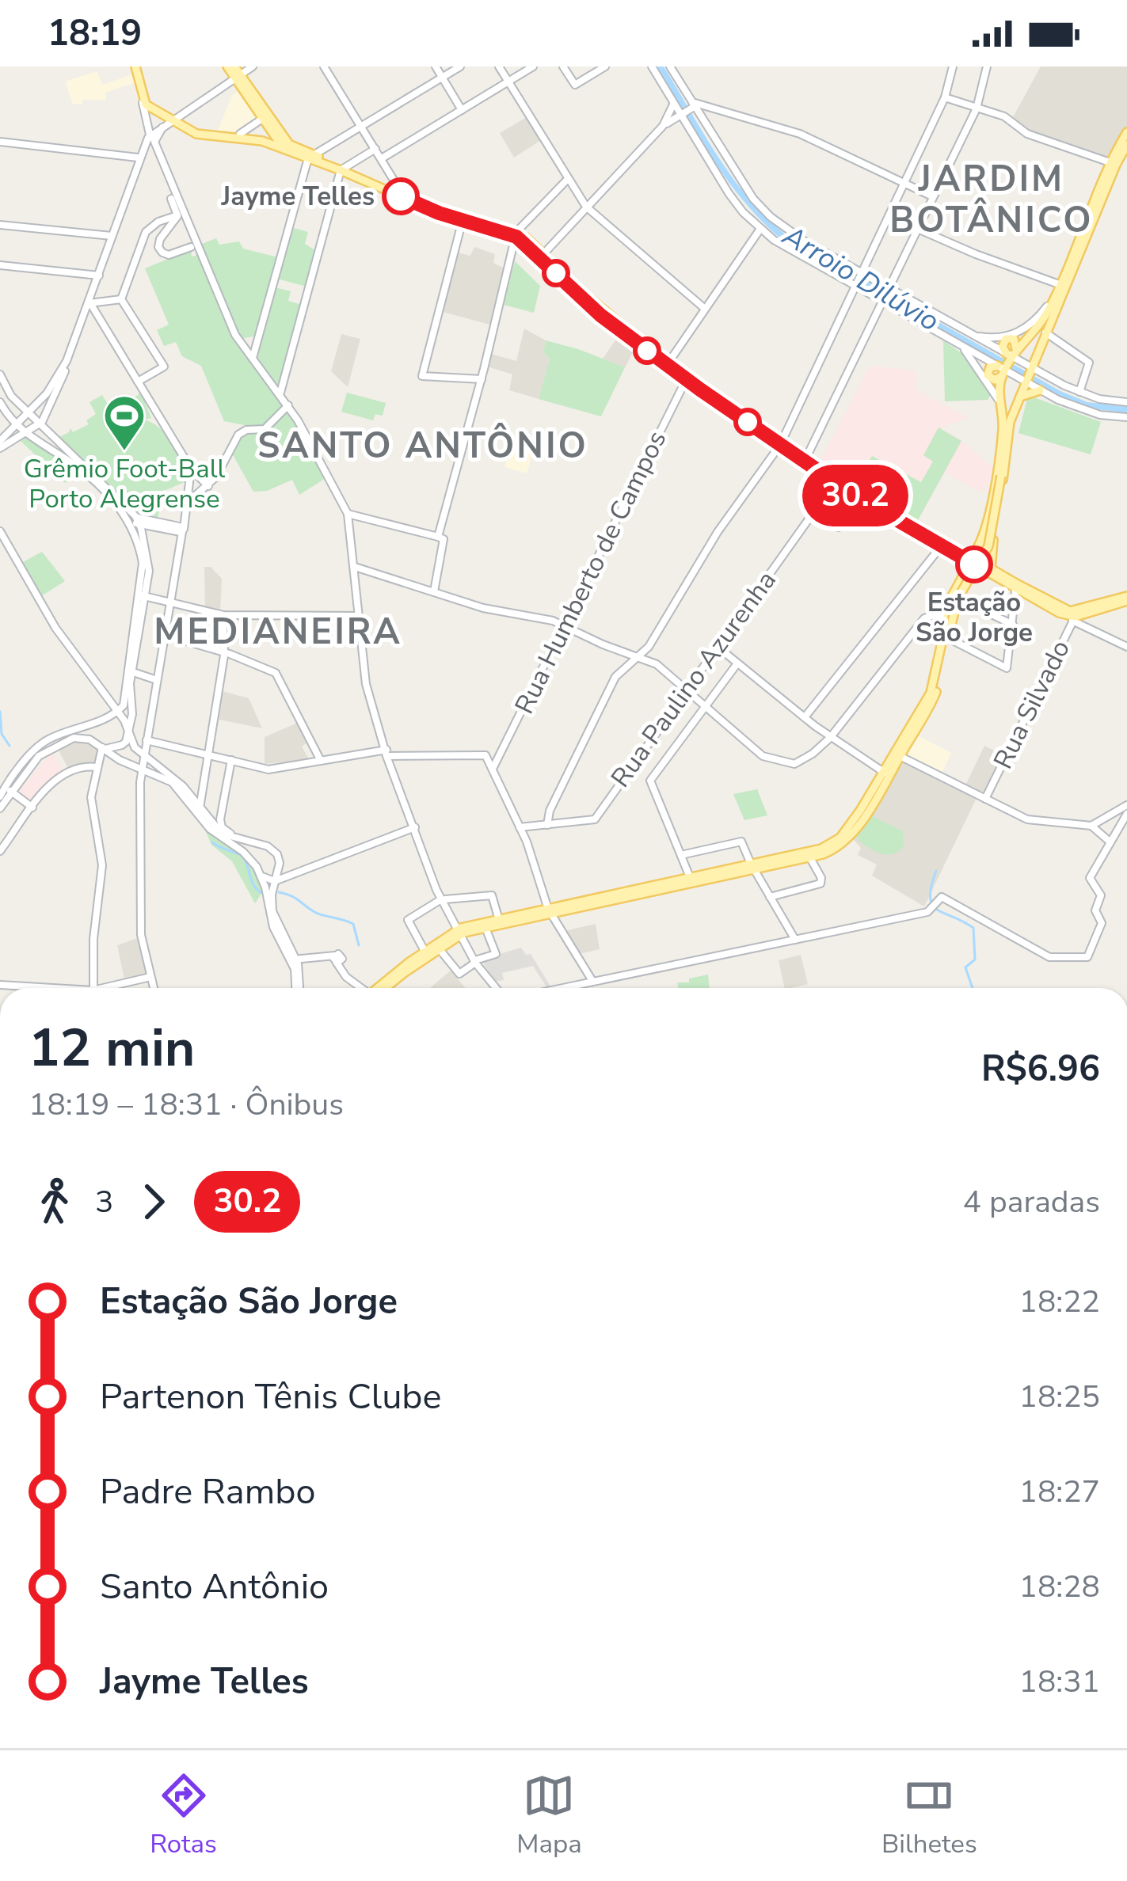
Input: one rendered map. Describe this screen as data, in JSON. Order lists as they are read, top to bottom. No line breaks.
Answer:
{"streets":{"street":["Rua Humberto de Campos","Rua Paulino Azurenha","Rua Silvado"]},"districts":["JARDIM BOTÂNICO","SANTO ANTÔNIO","MEDIANEIRA"],"water":["Arroio Dilúvio"],"places":{"other":["Jayme Telles","Estação São Jorge"],"sports":["Grêmio Foot-Ball Porto Alegrense"]},"lines":["bus line 30.2"],"page":{"status":"18:19","on_map":"30.2","heading":["12 min","18:19 – 18:31 · Ônibus","R$6.96"],"legs":["3","30.2","4 paradas"],"list":[{"name":"Estação São Jorge","value":"18:22"},{"name":"Partenon Tênis Clube","value":"18:25"},{"name":"Padre Rambo","value":"18:27"},{"name":"Santo Antônio","value":"18:28"},{"name":"Jayme Telles","value":"18:31"}],"tabs":["Rotas","Mapa","Bilhetes"]}}
